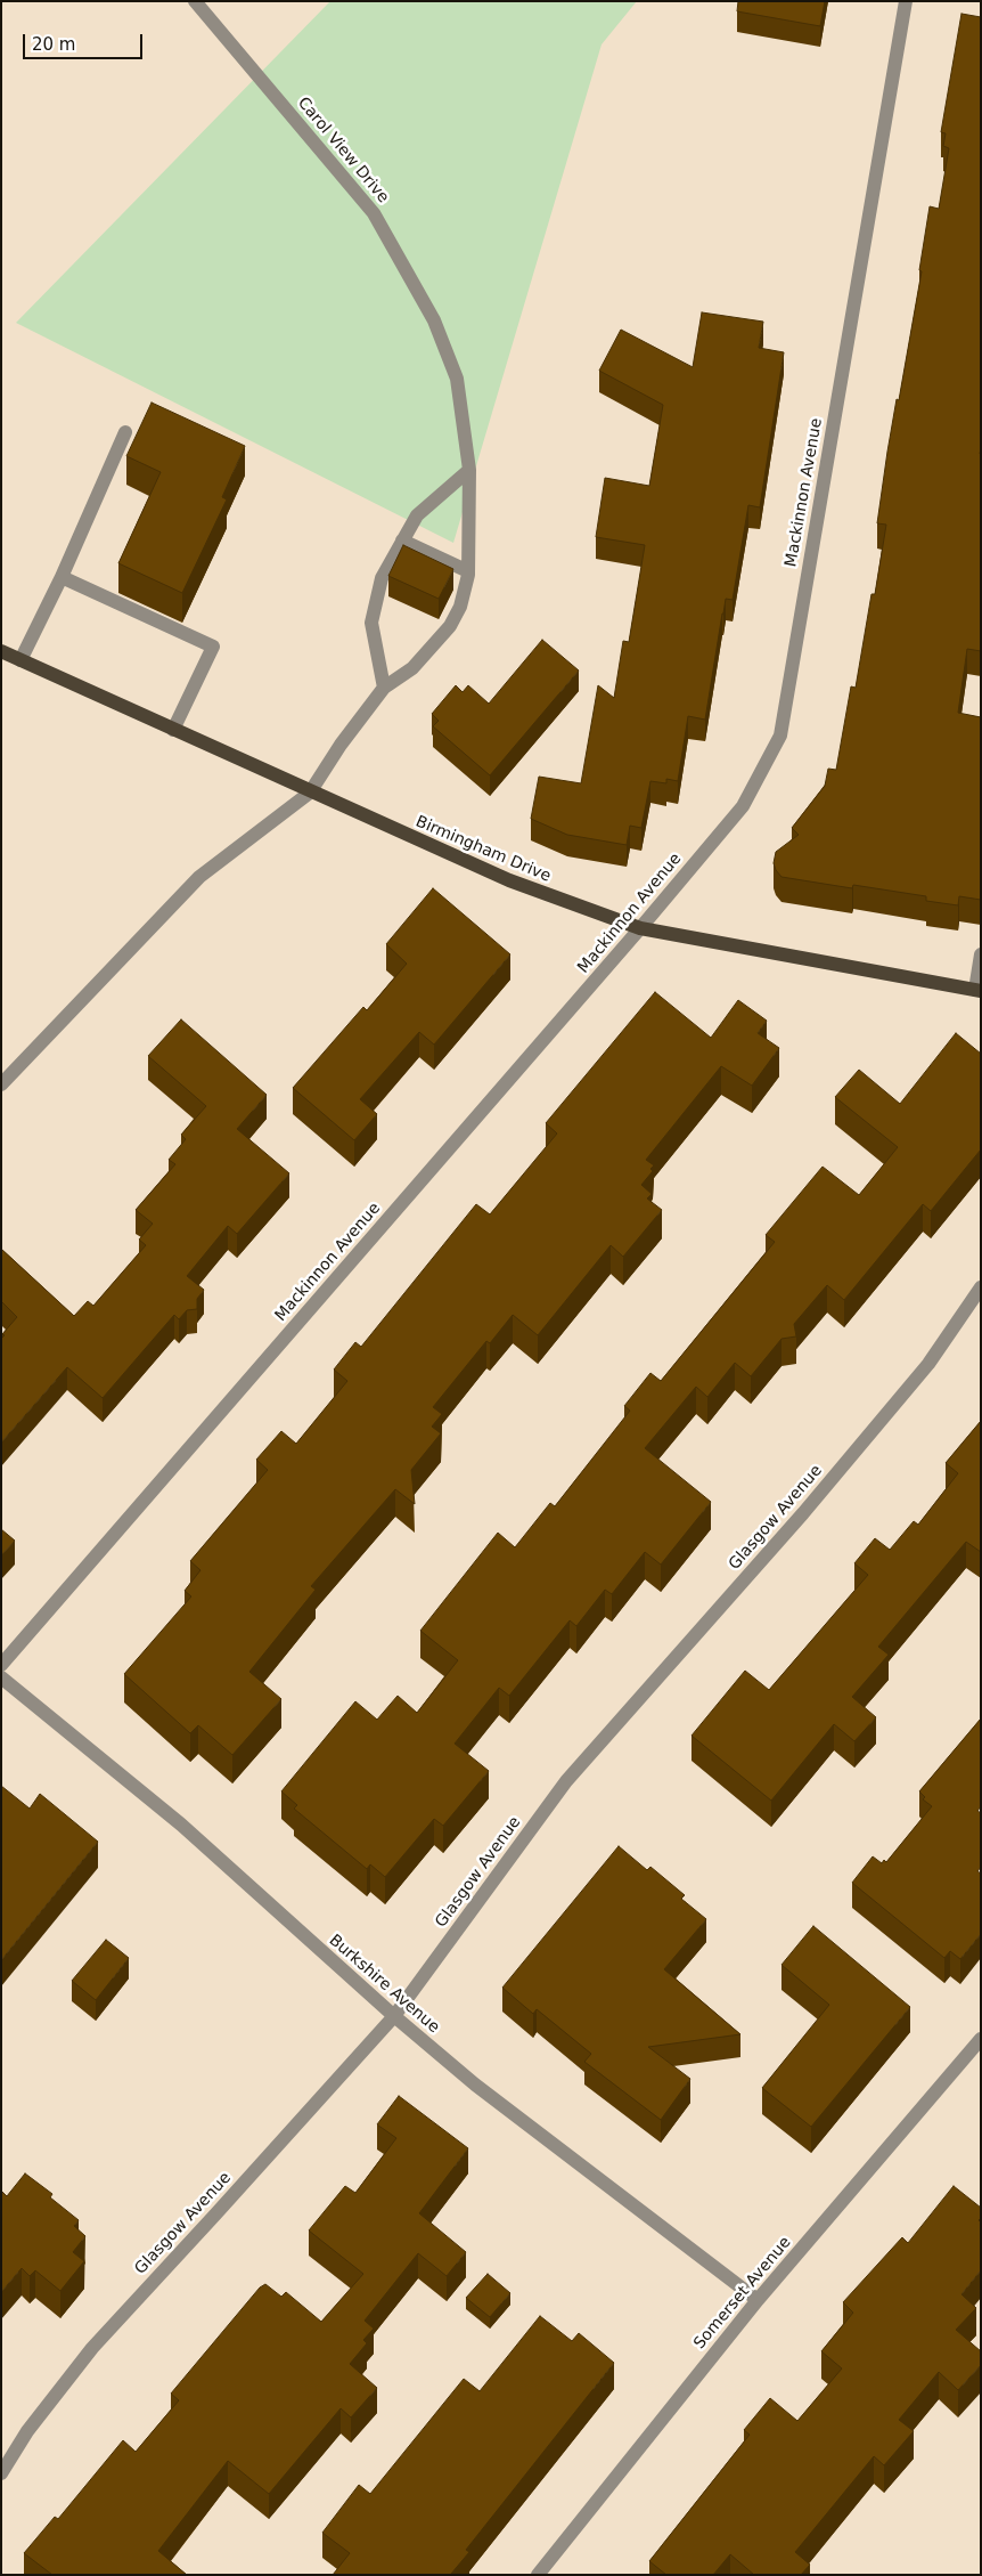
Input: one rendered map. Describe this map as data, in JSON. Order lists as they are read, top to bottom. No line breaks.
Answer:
{"streets":{"main road":["Birmingham Drive"],"street":["Carol View Drive","Mackinnon Avenue","Glasgow Avenue","Burkshire Avenue","Somerset Avenue"]},"crossings":[["Carol View Drive","Birmingham Drive"],["Mackinnon Avenue","Birmingham Drive"],["Glasgow Avenue","Burkshire Avenue"],["Burkshire Avenue","Somerset Avenue"]],"scale_bar":"20 m"}
